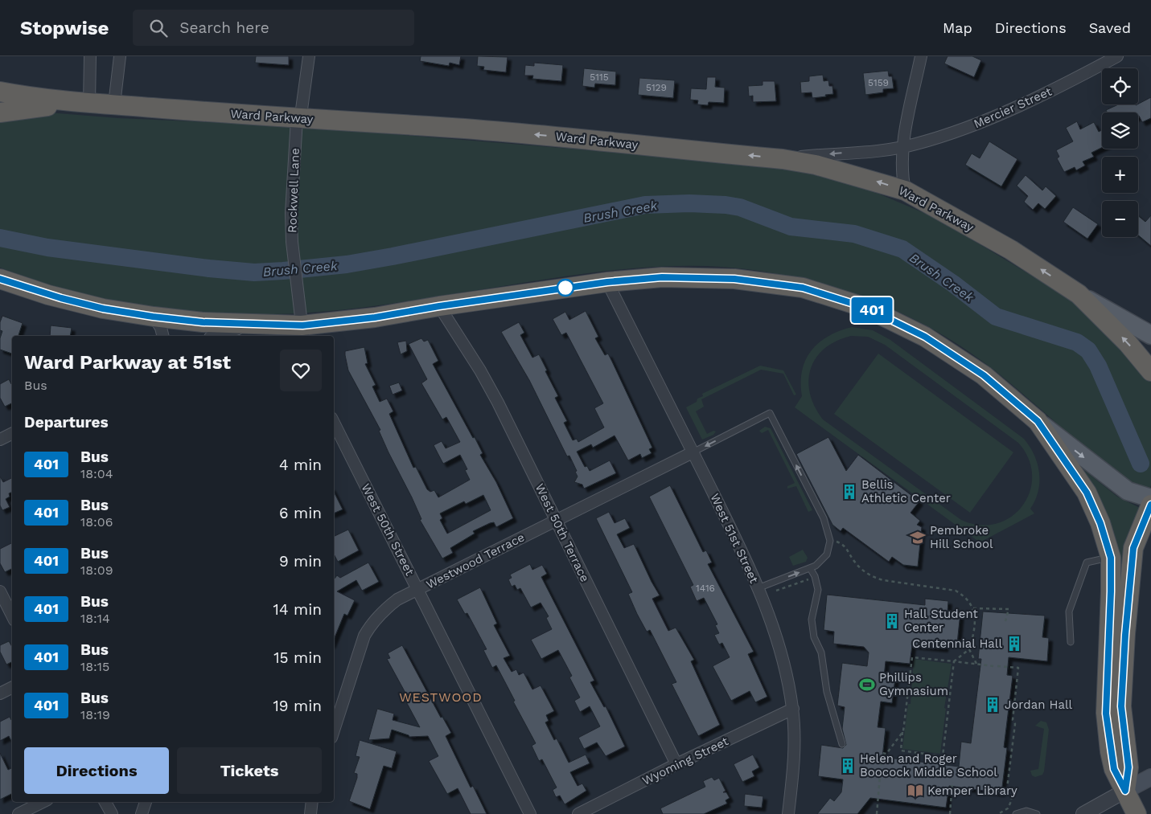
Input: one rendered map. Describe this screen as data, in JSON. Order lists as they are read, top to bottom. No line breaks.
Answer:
{"streets":{"highway":["Ward Parkway"],"street":["Mercier Street","Rockwell Lane","West 50th Street","West 50th Terrace","West 51st Street","Westwood Terrace","Wyoming Street"]},"crossings":[["Mercier Street","Ward Parkway"],["Ward Parkway","Rockwell Lane"],["West 50th Street","Westwood Terrace"],["West 50th Terrace","Westwood Terrace"],["West 50th Terrace","Wyoming Street"],["West 51st Street","Westwood Terrace"],["West 51st Street","Wyoming Street"]],"districts":["WESTWOOD"],"water":["Brush Creek"],"places":{"building":["Bellis Athletic Center","Hall Student Center","Centennial Hall","Jordan Hall","Helen and Roger Boocock Middle School"],"school or university":["Pembroke Hill School"],"sports":["Phillips Gymnasium"],"library":["Kemper Library"]},"lines":["bus line 401"],"house_numbers":["5115","5159","5129","1416"],"page":{"header":"Stopwise","search":"Search here","nav":["Map","Directions","Saved"],"on_map":"401","map_buttons":["+","−"],"heading":[["Ward Parkway at 51st","Bus"],"Departures"],"list":[{"mark":"401","name":"Bus","note":"18:04","value":"4 min"},{"mark":"401","name":"Bus","note":"18:06","value":"6 min"},{"mark":"401","name":"Bus","note":"18:09","value":"9 min"},{"mark":"401","name":"Bus","note":"18:14","value":"14 min"},{"mark":"401","name":"Bus","note":"18:15","value":"15 min"},{"mark":"401","name":"Bus","note":"18:19","value":"19 min"}],"buttons":["Directions","Tickets"]}}
